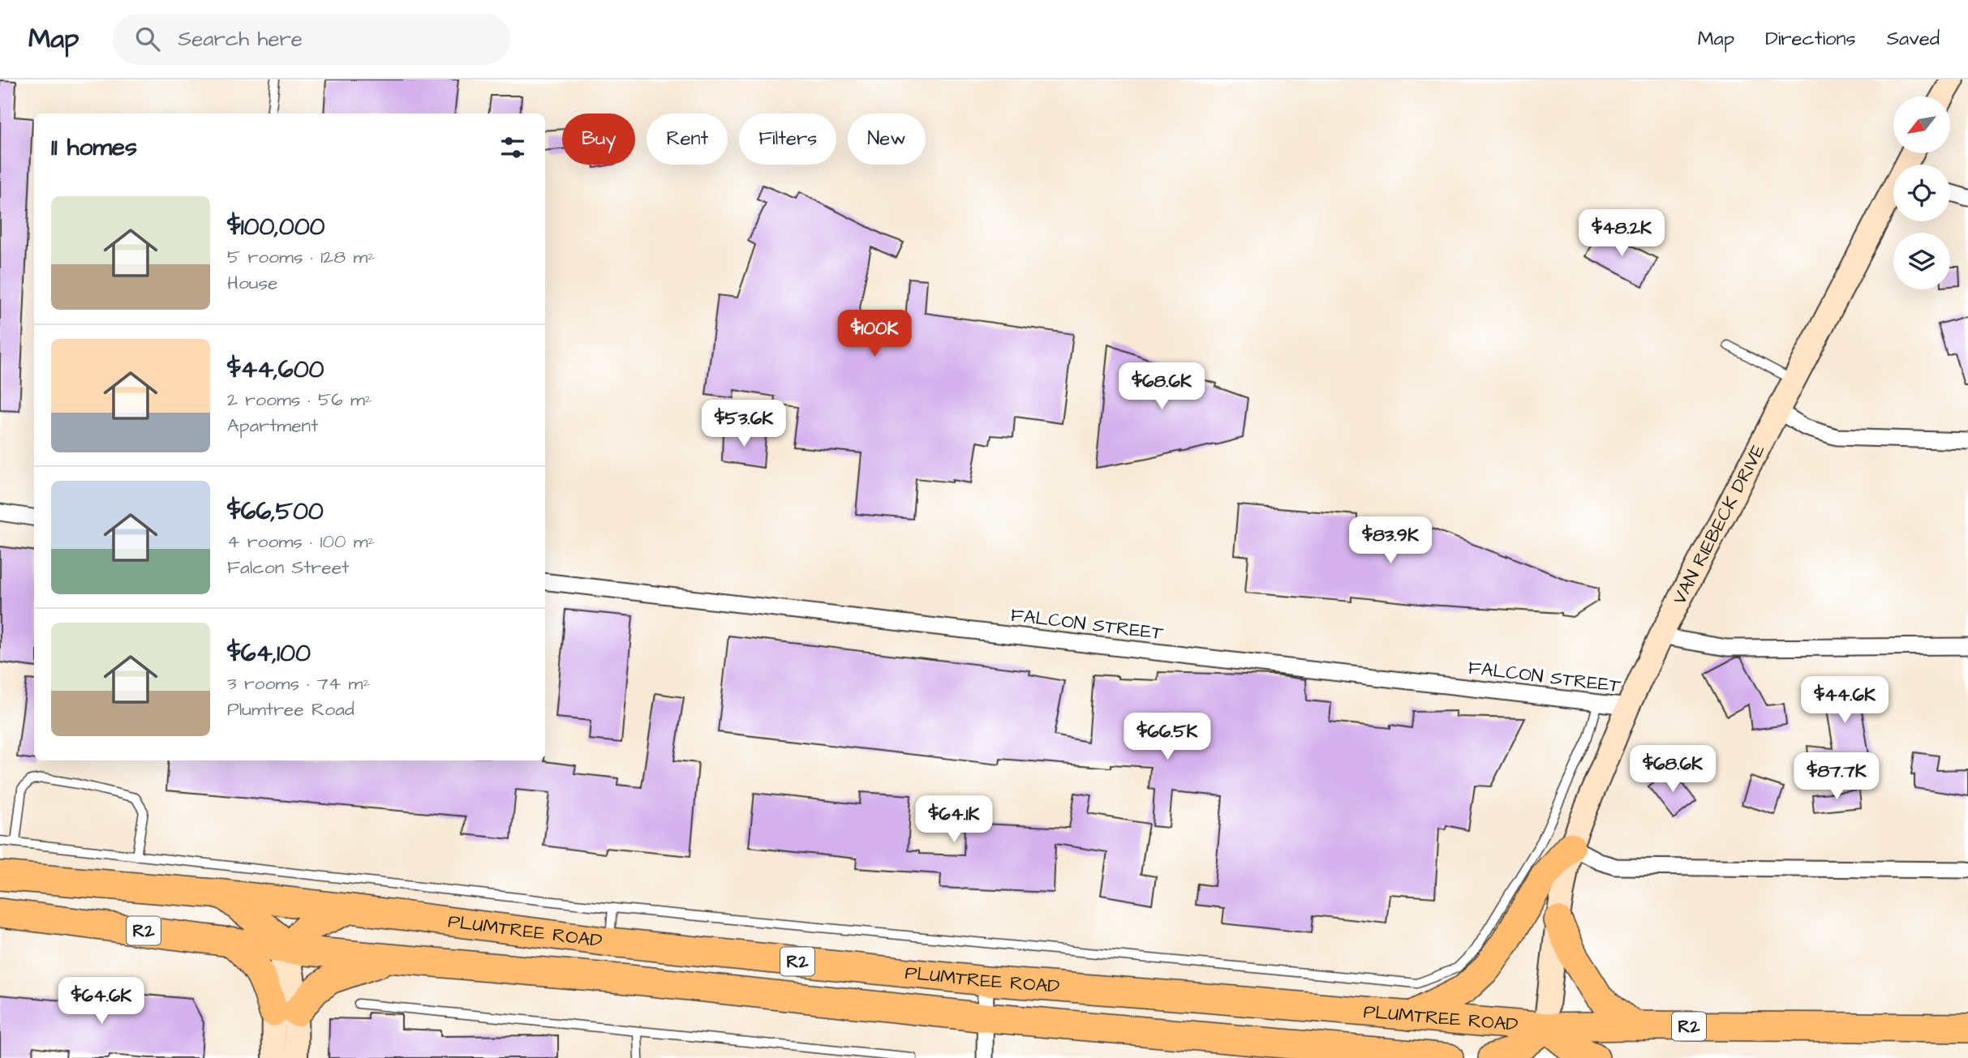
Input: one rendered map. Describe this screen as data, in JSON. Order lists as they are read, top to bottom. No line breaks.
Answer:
{"streets":{"highway":["R2","PLUMTREE ROAD"],"street":["VAN RIEBECK DRIVE","FALCON STREET"]},"crossings":[["VAN RIEBECK DRIVE","FALCON STREET"],["VAN RIEBECK DRIVE","PLUMTREE ROAD"]],"north":"bottom left","page":{"header":"Map","search":"Search here","nav":["Map","Directions","Saved"],"chip":["Buy","Rent","Filters","New"],"heading":"11 homes","list":[{"name":"$100,000","note":"5 rooms · 128 m² · House"},{"name":"$44,600","note":"2 rooms · 56 m² · Apartment"},{"name":"$66,500","note":"4 rooms · 100 m² · Falcon Street"},{"name":"$64,100","note":"3 rooms · 74 m² · Plumtree Road"}],"price":["$48.2K","$100K","$68.6K","$53.6K","$83.9K","$44.6K","$66.5K","$68.6K","$87.7K","$64.1K","$64.6K"]}}
